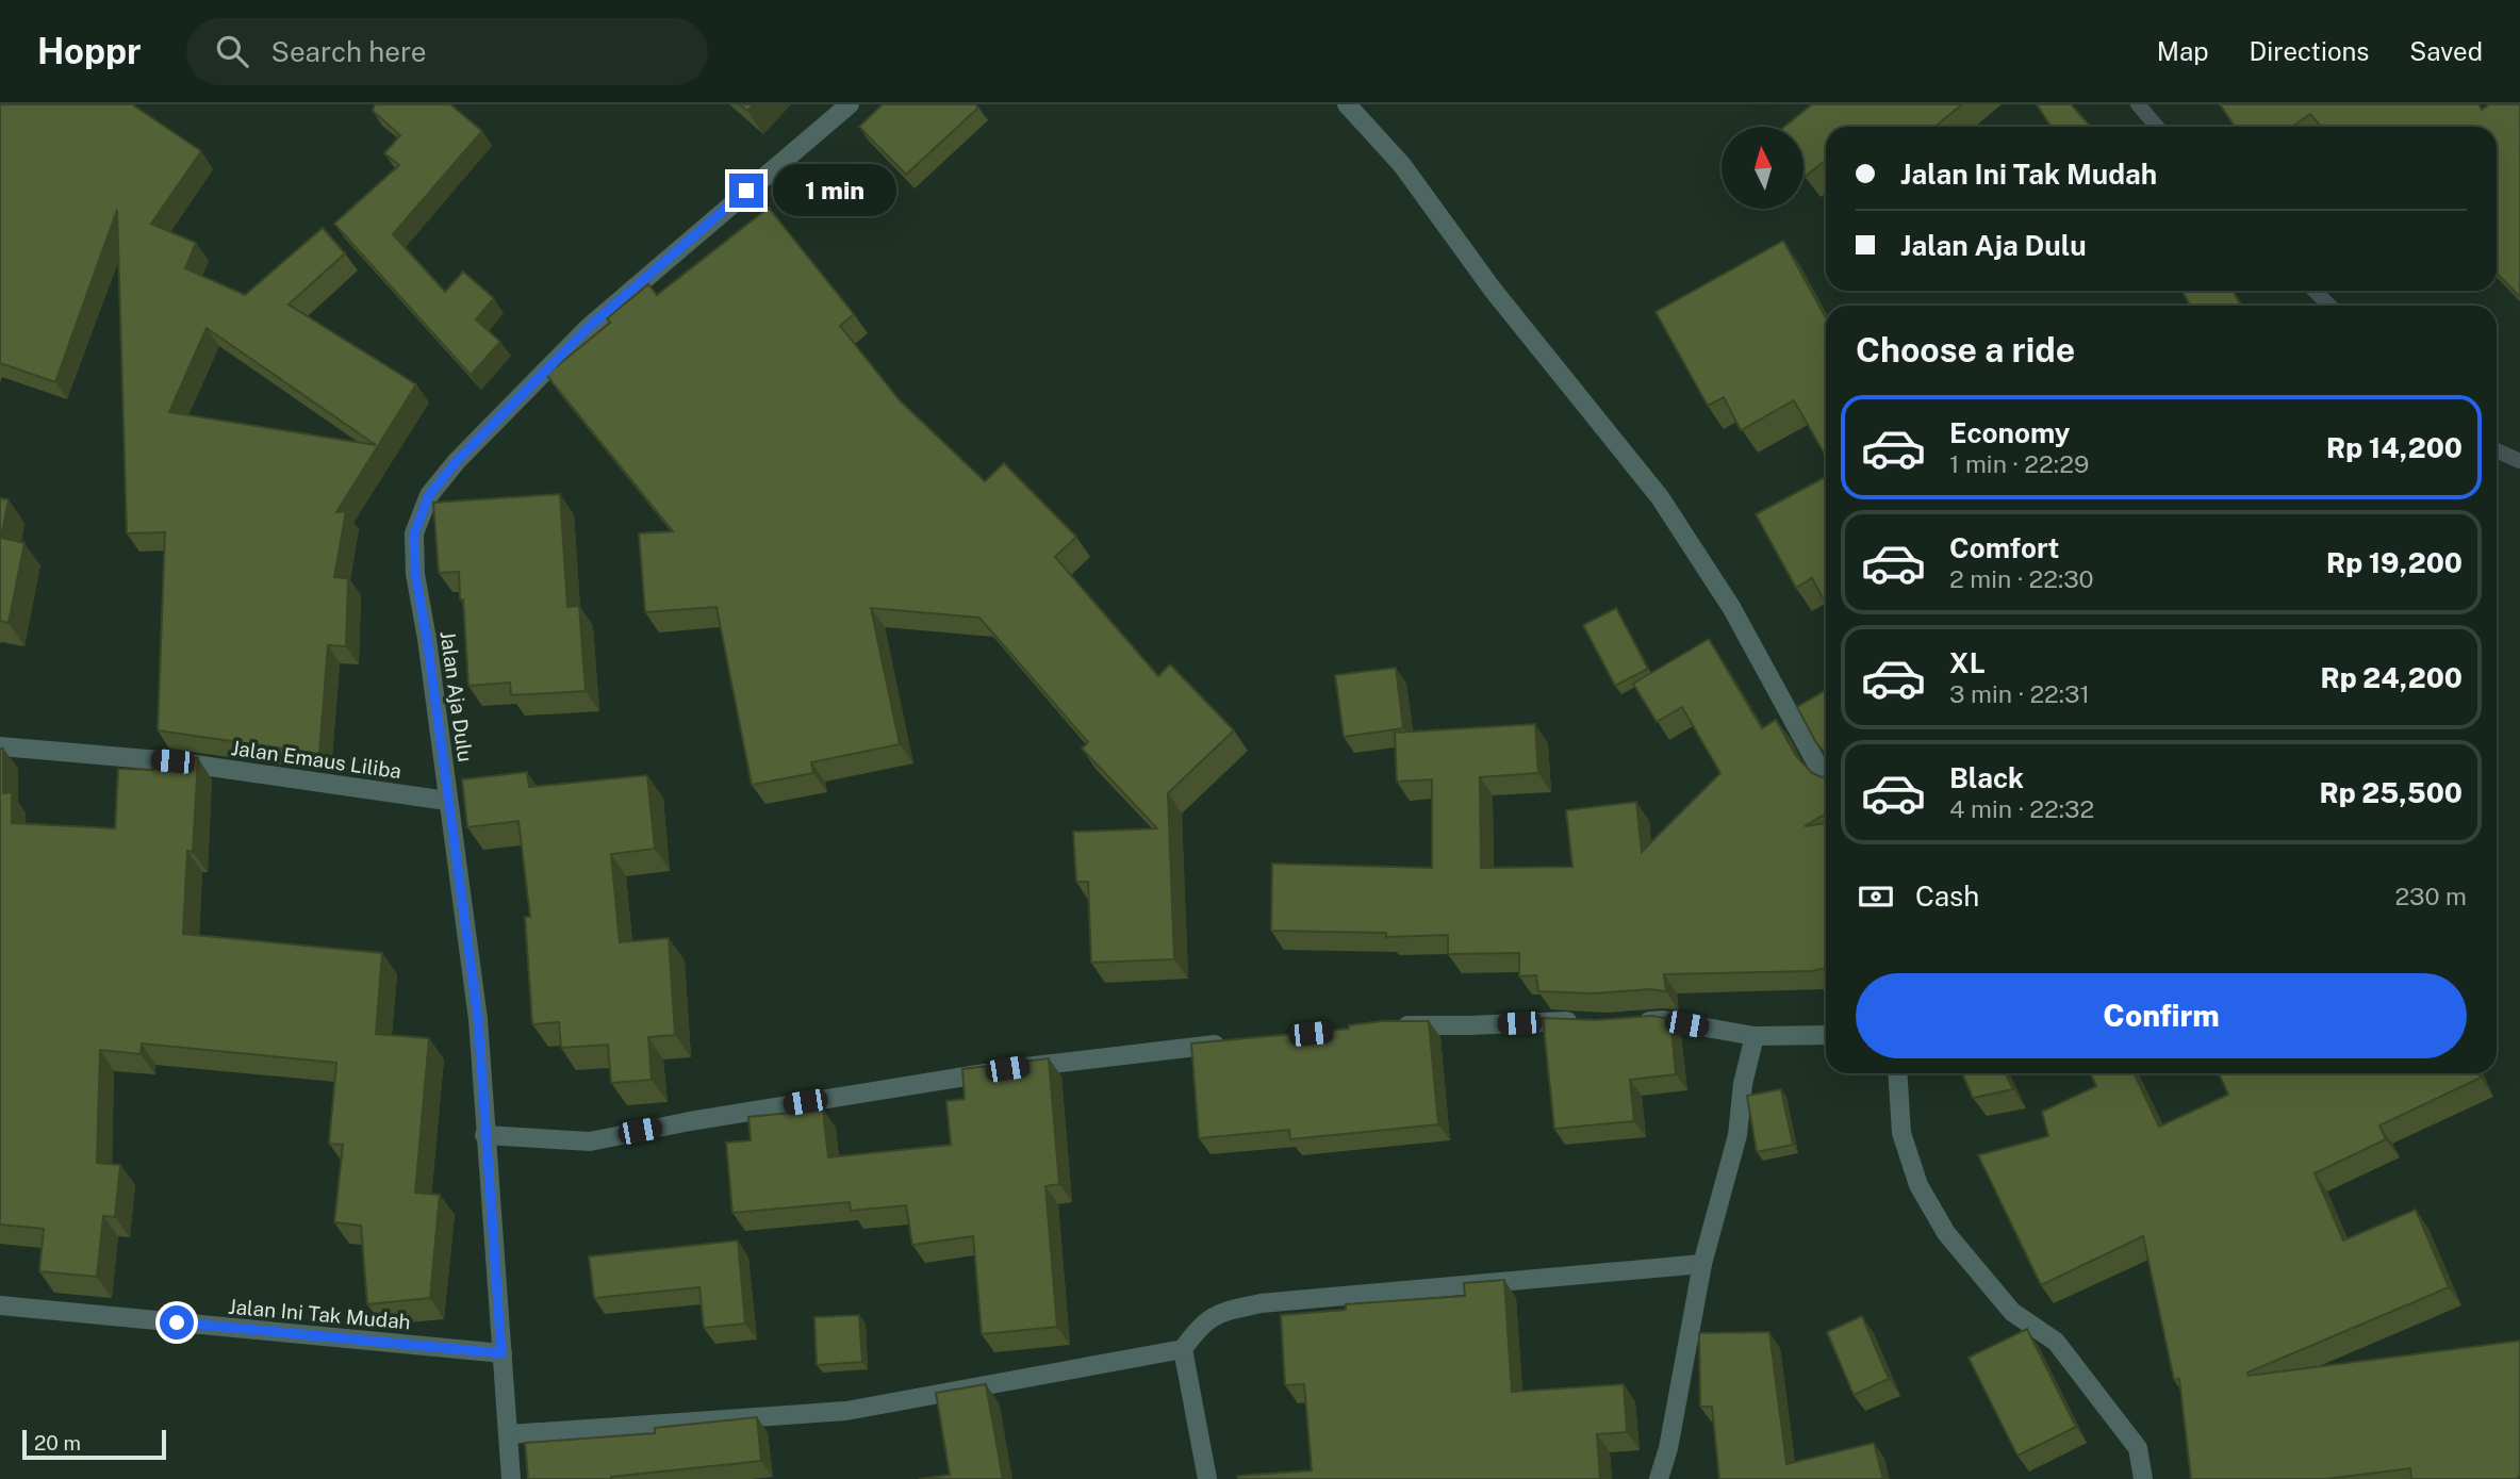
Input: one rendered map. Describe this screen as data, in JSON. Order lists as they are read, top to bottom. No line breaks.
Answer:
{"streets":{"street":["Jalan Aja Dulu","Jalan Emaus Liliba","Jalan Ini Tak Mudah"]},"crossings":[["Jalan Aja Dulu","Jalan Emaus Liliba"],["Jalan Aja Dulu","Jalan Ini Tak Mudah"]],"scale_bar":"20 m","north":"top","page":{"header":"Hoppr","search":"Search here","nav":["Map","Directions","Saved"],"banner":["Jalan Ini Tak Mudah","Jalan Aja Dulu"],"bubble":"1 min","heading":"Choose a ride","list":[{"name":"Economy","note":"1 min · 22:29","value":"Rp 14,200"},{"name":"Comfort","note":"2 min · 22:30","value":"Rp 19,200"},{"name":"XL","note":"3 min · 22:31","value":"Rp 24,200"},{"name":"Black","note":"4 min · 22:32","value":"Rp 25,500"}],"pay":["Cash","230 m"],"buttons":"Confirm","scale":"20 m"}}
